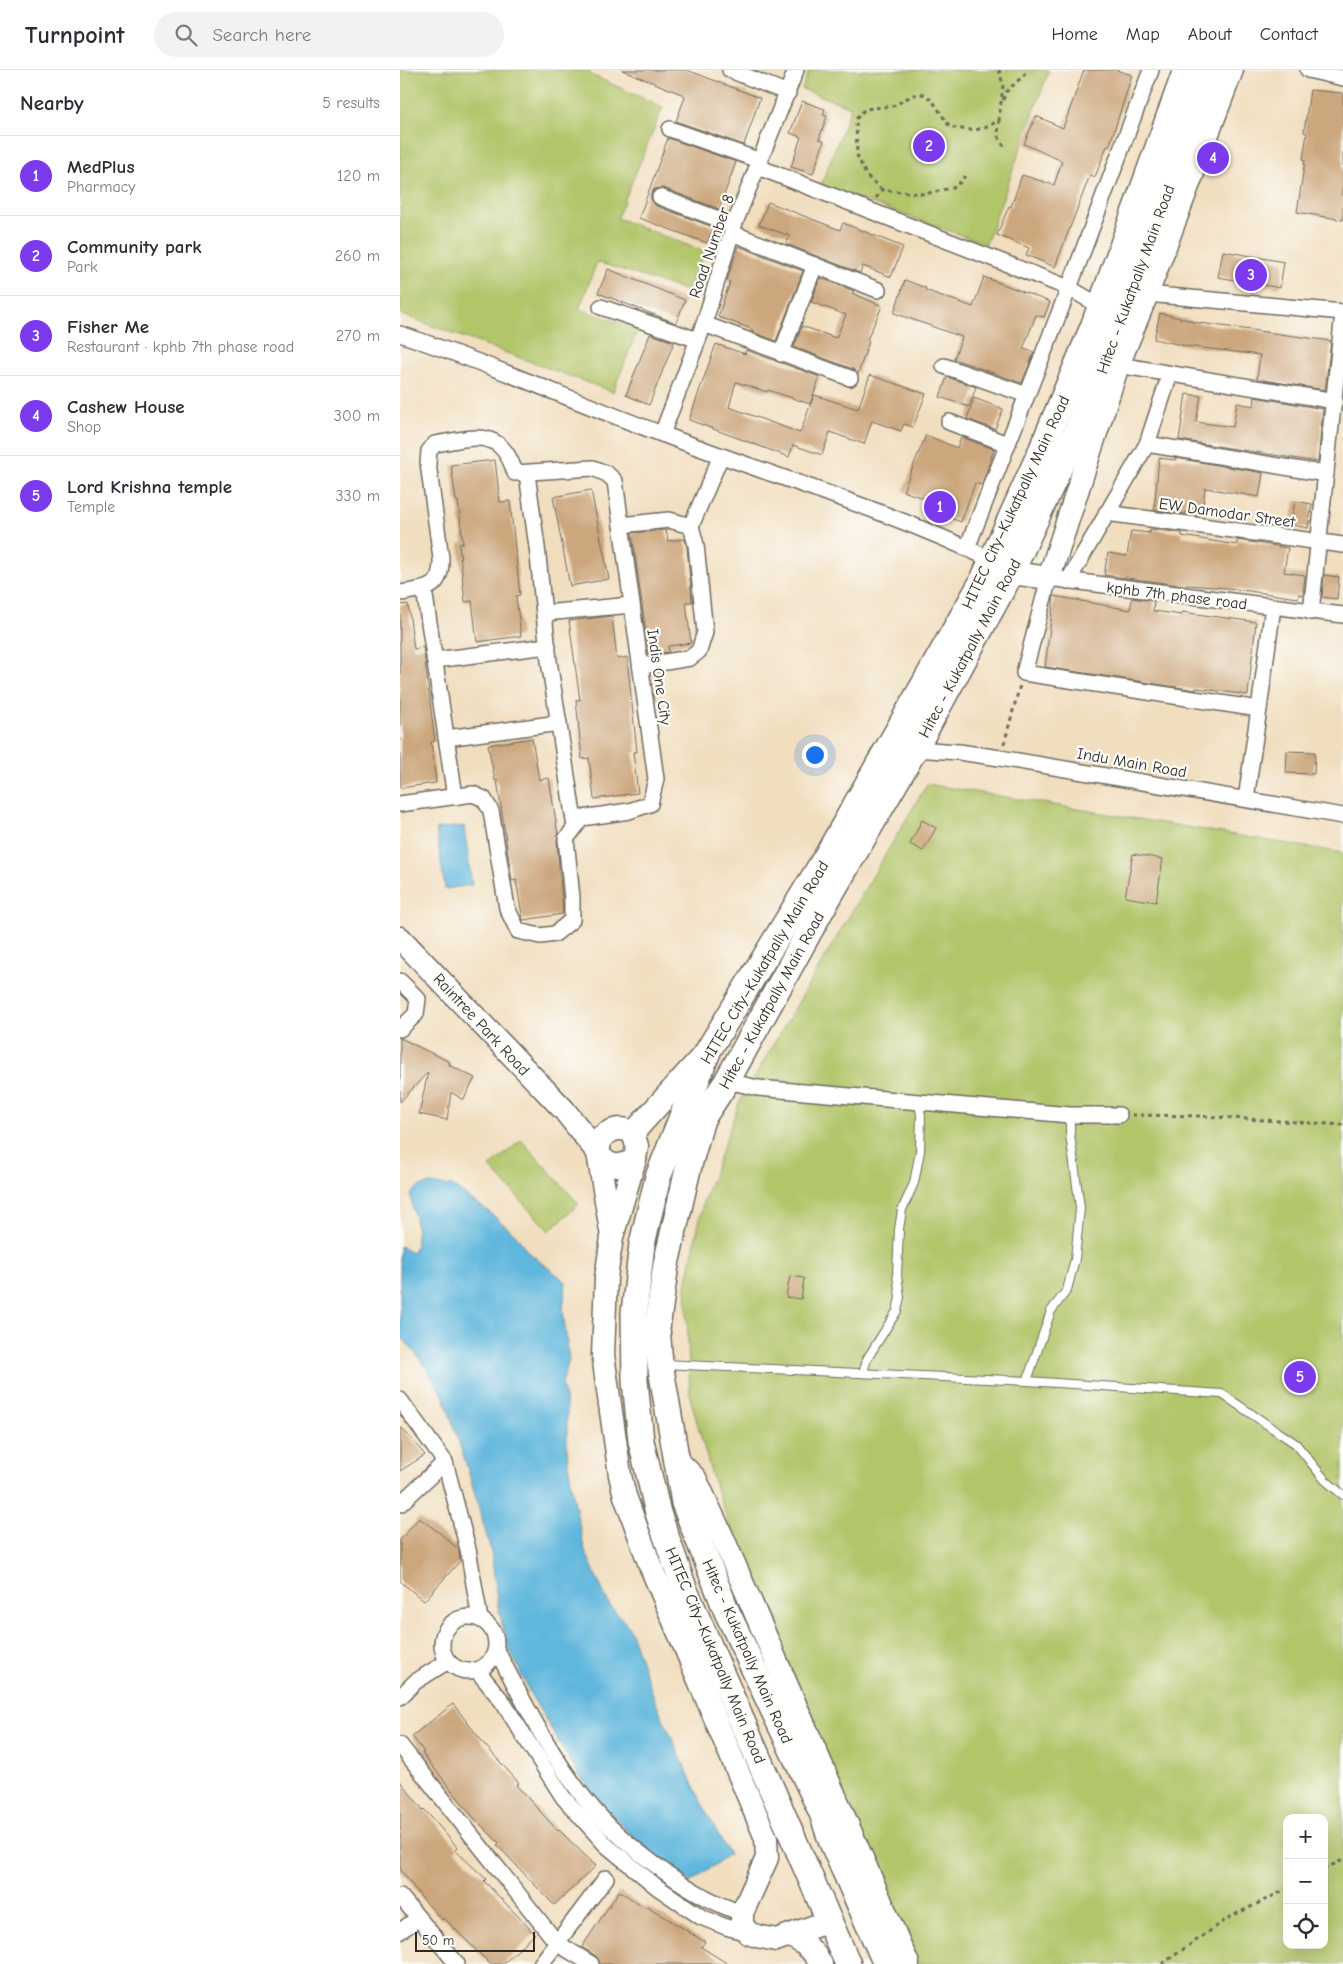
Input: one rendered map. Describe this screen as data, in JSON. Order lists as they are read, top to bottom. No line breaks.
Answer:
{"streets":{"main road":["Hitec - Kukatpally Main Road","HITEC City–Kukatpally Main Road"],"street":["Road Number 8","EW Damodar Street","kphb 7th phase road","Indis One City","Indu Main Road","Raintree Park Road"]},"crossings":[["Hitec - Kukatpally Main Road","HITEC City–Kukatpally Main Road"],["Hitec - Kukatpally Main Road","kphb 7th phase road"],["Hitec - Kukatpally Main Road","Indu Main Road"],["HITEC City–Kukatpally Main Road","kphb 7th phase road"]],"scale_bar":"50 m","page":{"header":"Turnpoint","search":"Search here","nav":["Home","Map","About","Contact"],"heading":["Nearby","5 results"],"pins":["2","4","3","1","5"],"list":[{"mark":"1","name":"MedPlus","note":"Pharmacy","value":"120 m"},{"mark":"2","name":"Community park","note":"Park","value":"260 m"},{"mark":"3","name":"Fisher Me","note":"Restaurant · kphb 7th phase road","value":"270 m"},{"mark":"4","name":"Cashew House","note":"Shop","value":"300 m"},{"mark":"5","name":"Lord Krishna temple","note":"Temple","value":"330 m"}],"map_buttons":["+","−"],"scale":"50 m"}}
